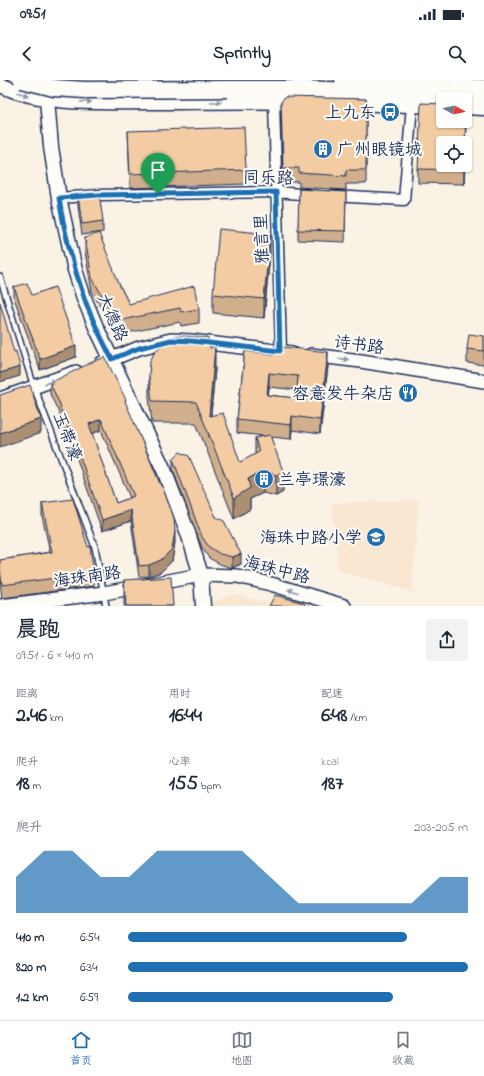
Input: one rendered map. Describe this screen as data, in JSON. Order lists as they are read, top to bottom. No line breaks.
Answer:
{"streets":{"main road":["大德路"],"street":["同乐路","雅言里","诗书路","海珠中路","海珠南路"],"lane":["玉带濠"]},"crossings":[["同乐路","雅言里"],["同乐路","大德路"],["雅言里","诗书路"],["大德路","诗书路"],["大德路","海珠中路"],["大德路","海珠南路"],["诗书路","玉带濠"],["玉带濠","海珠南路"],["海珠中路","海珠南路"]],"one_way":["诗书路","海珠中路"],"places":{"bus stop":["上九东"],"building":["广州眼镜城","兰亭璟濠"],"restaurant":["容意发牛杂店"],"school or university":["海珠中路小学"]},"north":"right","page":{"status":"09:51","header":"Sprintly","heading":["晨跑","09:51 · 6 × 410 m"],"stats":[["距离","2.46 km"],["用时","16:44"],["配速","6:48 /km"],["爬升","18 m"],["心率","155 bpm"],["kcal","187"]],"chart":["爬升","203–205 m"],"list":[{"name":"410 m","note":"6:54"},{"name":"820 m","note":"6:34"},{"name":"1.2 km","note":"6:59"}],"tabs":["首页","地图","收藏"]}}
